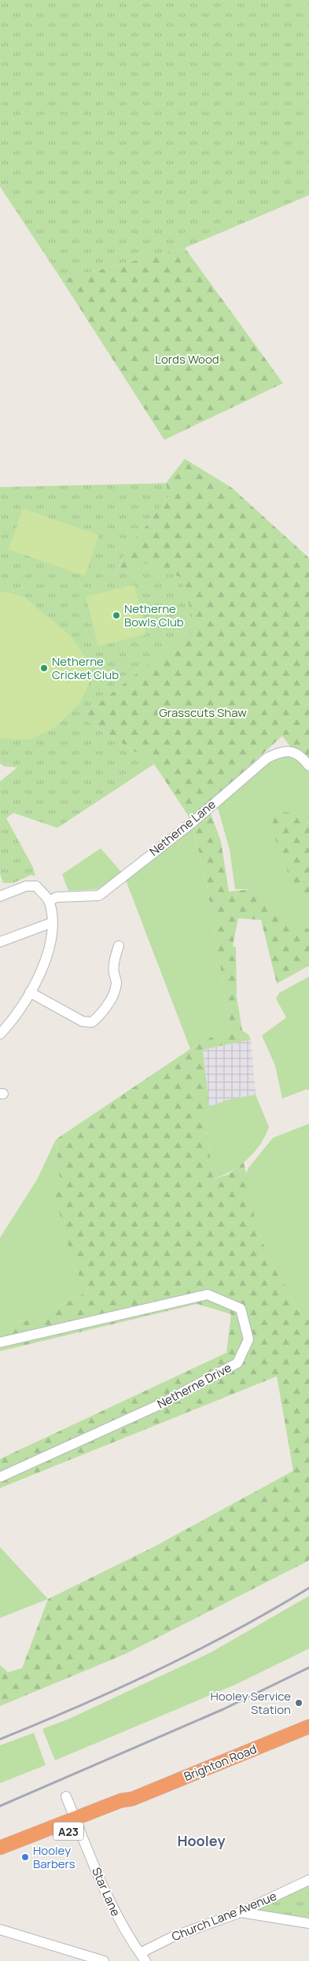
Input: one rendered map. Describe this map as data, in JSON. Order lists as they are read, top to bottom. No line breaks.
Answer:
{"streets":{"highway":["Brighton Road","A23"],"street":["Netherne Lane","Netherne Drive","Star Lane","Church Lane Avenue"]},"crossings":[["Brighton Road","Star Lane"],["Star Lane","Church Lane Avenue"]],"districts":["Hooley"],"parks":["Lords Wood","Grasscuts Shaw"],"places":["Netherne Bowls Club","Netherne Cricket Club","Hooley Service Station","Hooley Barbers"]}
